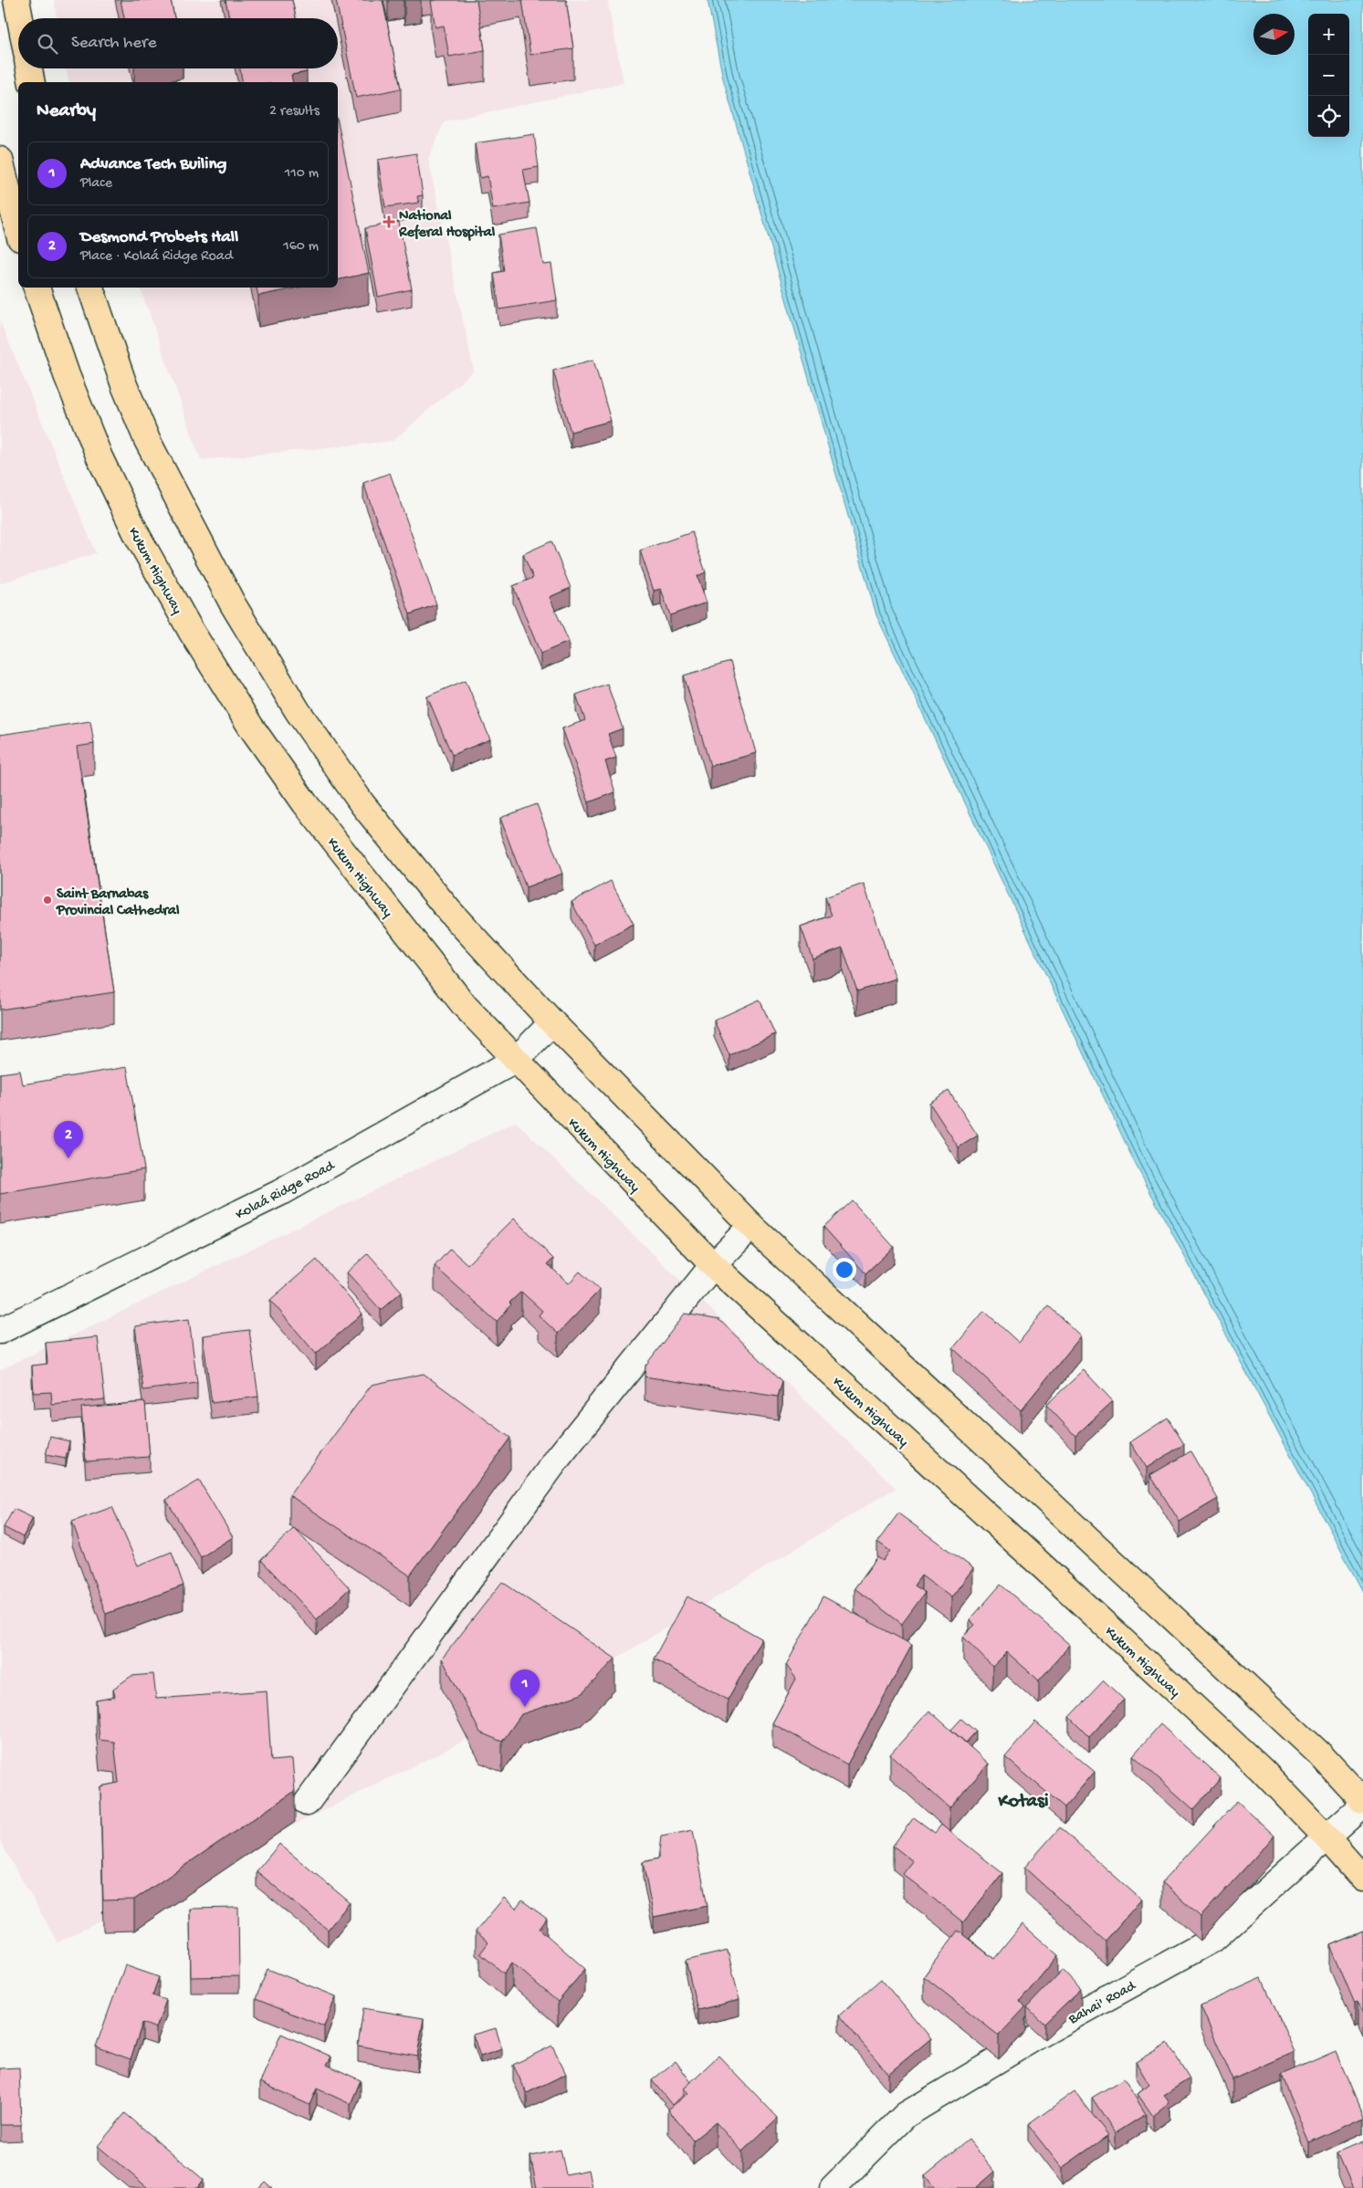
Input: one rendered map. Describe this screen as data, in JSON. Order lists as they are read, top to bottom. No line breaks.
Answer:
{"streets":{"main road":["Kukum Highway"],"street":["Kolaá Ridge Road","Bahai' Road"]},"crossings":[["Kukum Highway","Kolaá Ridge Road"],["Kukum Highway","Bahai' Road"]],"districts":["Kotasi"],"places":{"health":["National Referal Hospital"],"other":["Saint Barnabas Provincial Cathedral"]},"north":"right","page":{"map_buttons":["+","−"],"search":"Search here","heading":["Nearby","2 results"],"list":[{"mark":"1","name":"Advance Tech Builing","note":"Place","value":"110 m"},{"mark":"2","name":"Desmond Probets Hall","note":"Place · Kolaá Ridge Road","value":"160 m"}],"pins":["2","1"]}}
